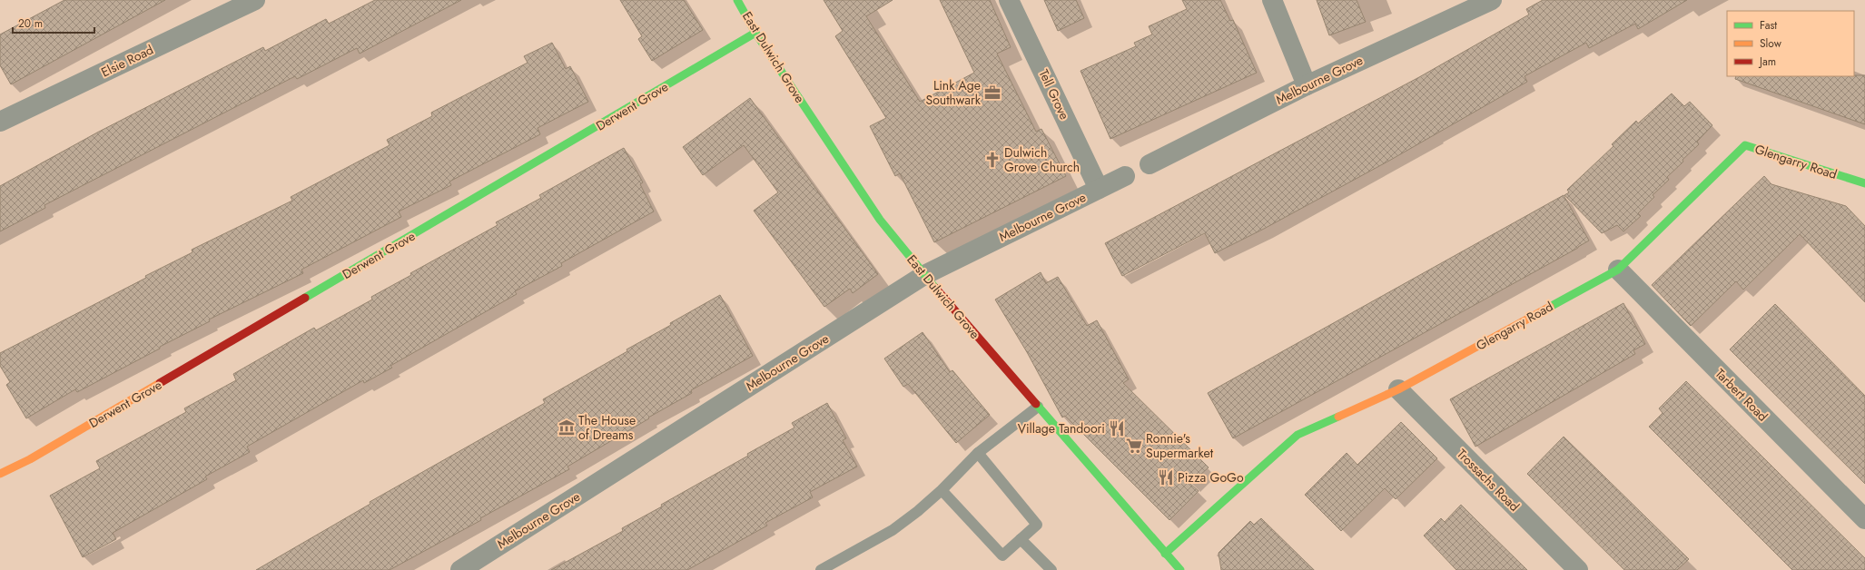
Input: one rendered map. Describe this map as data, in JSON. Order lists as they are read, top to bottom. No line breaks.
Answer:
{"streets":{"street":["East Dulwich Grove","Elsie Road","Melbourne Grove","Tell Grove","Derwent Grove","Glengarry Road","Tarbert Road","Trossachs Road"]},"crossings":[["East Dulwich Grove","Melbourne Grove"],["East Dulwich Grove","Derwent Grove"],["East Dulwich Grove","Glengarry Road"],["Melbourne Grove","Tell Grove"],["Glengarry Road","Tarbert Road"],["Glengarry Road","Trossachs Road"]],"places":{"office":["Link Age Southwark"],"church":["Dulwich Grove Church"],"museum":["The House of Dreams"],"restaurant":["Village Tandoori","Pizza GoGo"],"supermarket":["Ronnie's Supermarket"]},"legend":["Fast","Slow","Jam"],"scale_bar":"20 m"}
